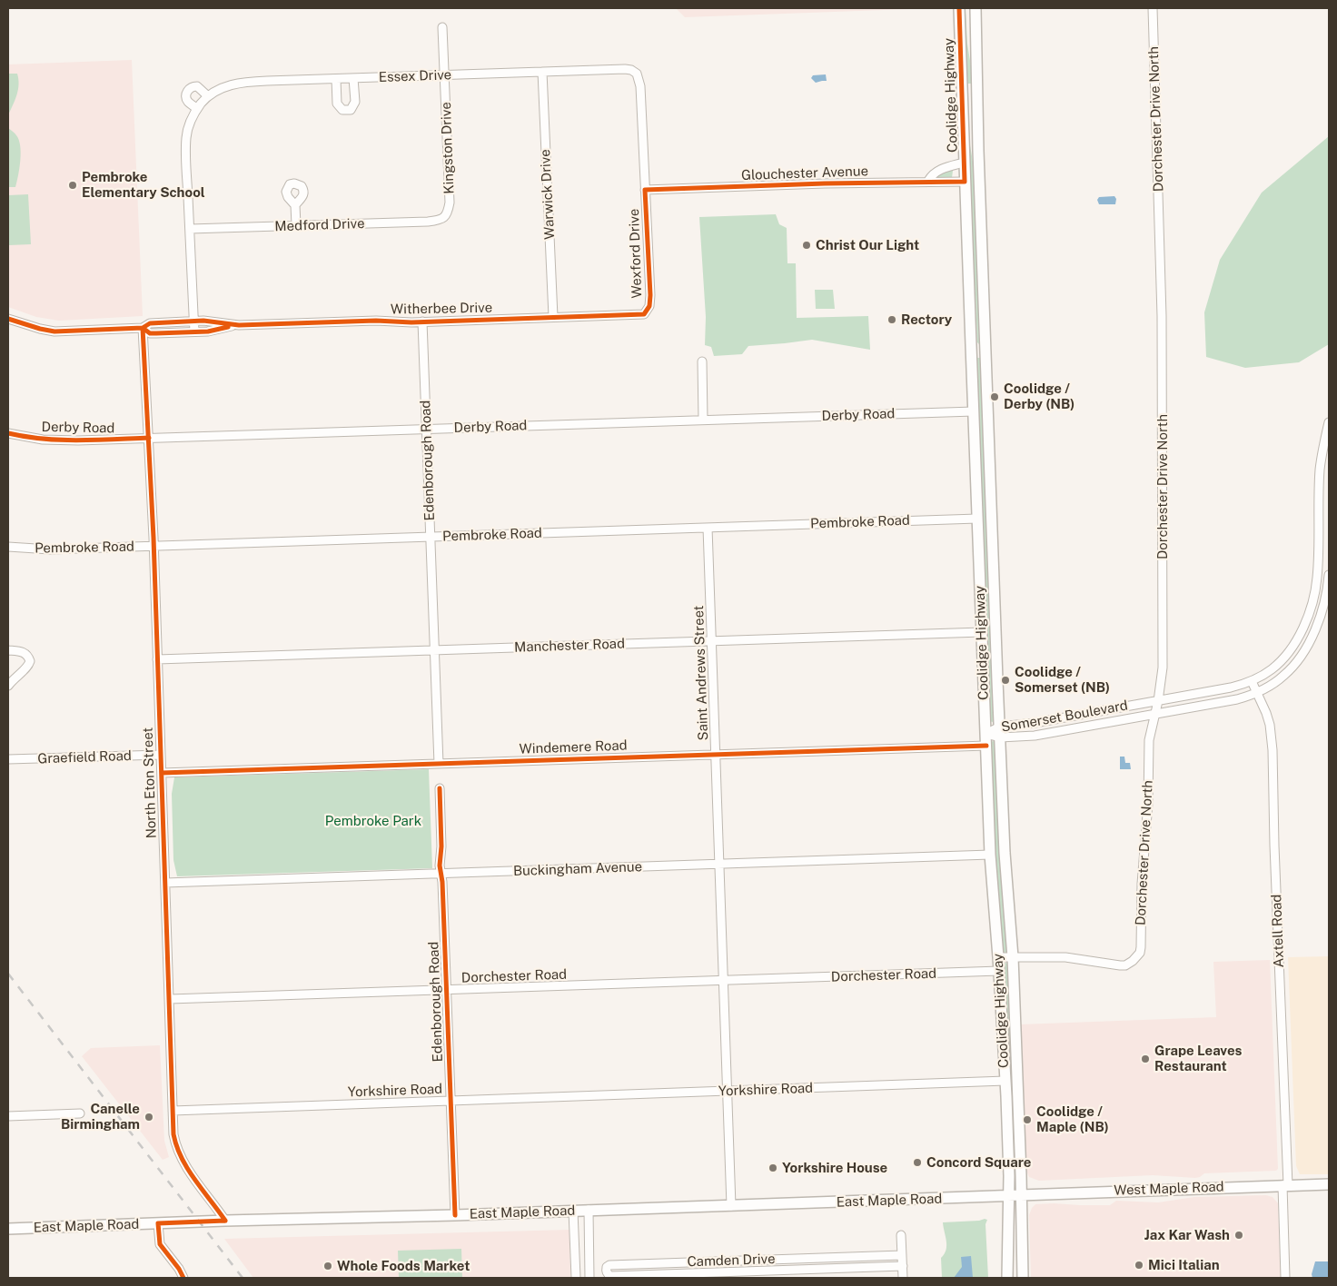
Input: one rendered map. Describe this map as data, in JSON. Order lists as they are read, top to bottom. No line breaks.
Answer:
{"streets":{"main road":["Coolidge Highway","West Maple Road","East Maple Road"],"street":["Essex Drive","Dorchester Drive North","Kingston Drive","Glouchester Avenue","Warwick Drive","Medford Drive","Wexford Drive","Witherbee Drive","Derby Road","Edenborough Road","Pembroke Road","Manchester Road","Saint Andrews Street","Somerset Boulevard","Windemere Road","Graefield Road","North Eton Street","Buckingham Avenue","Axtell Road","Dorchester Road","Yorkshire Road","Camden Drive"]},"crossings":[["Essex Drive","Kingston Drive"],["Essex Drive","Warwick Drive"],["Essex Drive","Wexford Drive"],["Coolidge Highway","Dorchester Drive North"],["Coolidge Highway","Glouchester Avenue"],["Coolidge Highway","Derby Road"],["Coolidge Highway","Pembroke Road"],["Coolidge Highway","Manchester Road"],["Coolidge Highway","Somerset Boulevard"],["Coolidge Highway","Windemere Road"],["Coolidge Highway","Buckingham Avenue"],["Coolidge Highway","Dorchester Road"],["Coolidge Highway","Yorkshire Road"],["Coolidge Highway","West Maple Road"],["Coolidge Highway","East Maple Road"],["Dorchester Drive North","Somerset Boulevard"],["Kingston Drive","Medford Drive"],["Glouchester Avenue","Wexford Drive"],["Warwick Drive","Witherbee Drive"],["Wexford Drive","Witherbee Drive"],["Witherbee Drive","Edenborough Road"],["Witherbee Drive","North Eton Street"],["Derby Road","Edenborough Road"],["Derby Road","North Eton Street"],["Edenborough Road","Pembroke Road"],["Edenborough Road","Manchester Road"],["Edenborough Road","Windemere Road"],["Edenborough Road","Buckingham Avenue"],["Edenborough Road","Dorchester Road"],["Edenborough Road","Yorkshire Road"],["Edenborough Road","East Maple Road"],["Pembroke Road","Saint Andrews Street"],["Pembroke Road","North Eton Street"],["Manchester Road","Saint Andrews Street"],["Manchester Road","North Eton Street"],["Saint Andrews Street","Windemere Road"],["Saint Andrews Street","Buckingham Avenue"],["Saint Andrews Street","Dorchester Road"],["Saint Andrews Street","Yorkshire Road"],["Saint Andrews Street","East Maple Road"],["Somerset Boulevard","Axtell Road"],["Windemere Road","North Eton Street"],["Graefield Road","North Eton Street"],["North Eton Street","Buckingham Avenue"],["North Eton Street","Dorchester Road"],["North Eton Street","Yorkshire Road"],["North Eton Street","East Maple Road"],["Axtell Road","West Maple Road"],["West Maple Road","East Maple Road"]],"parks":["Pembroke Park"],"places":["Pembroke Elementary School","Christ Our Light","Rectory","Coolidge / Derby (NB)","Coolidge / Somerset (NB)","Grape Leaves Restaurant","Canelle Birmingham","Coolidge / Maple (NB)","Concord Square","Yorkshire House","Jax Kar Wash","Mici Italian","Whole Foods Market"]}
